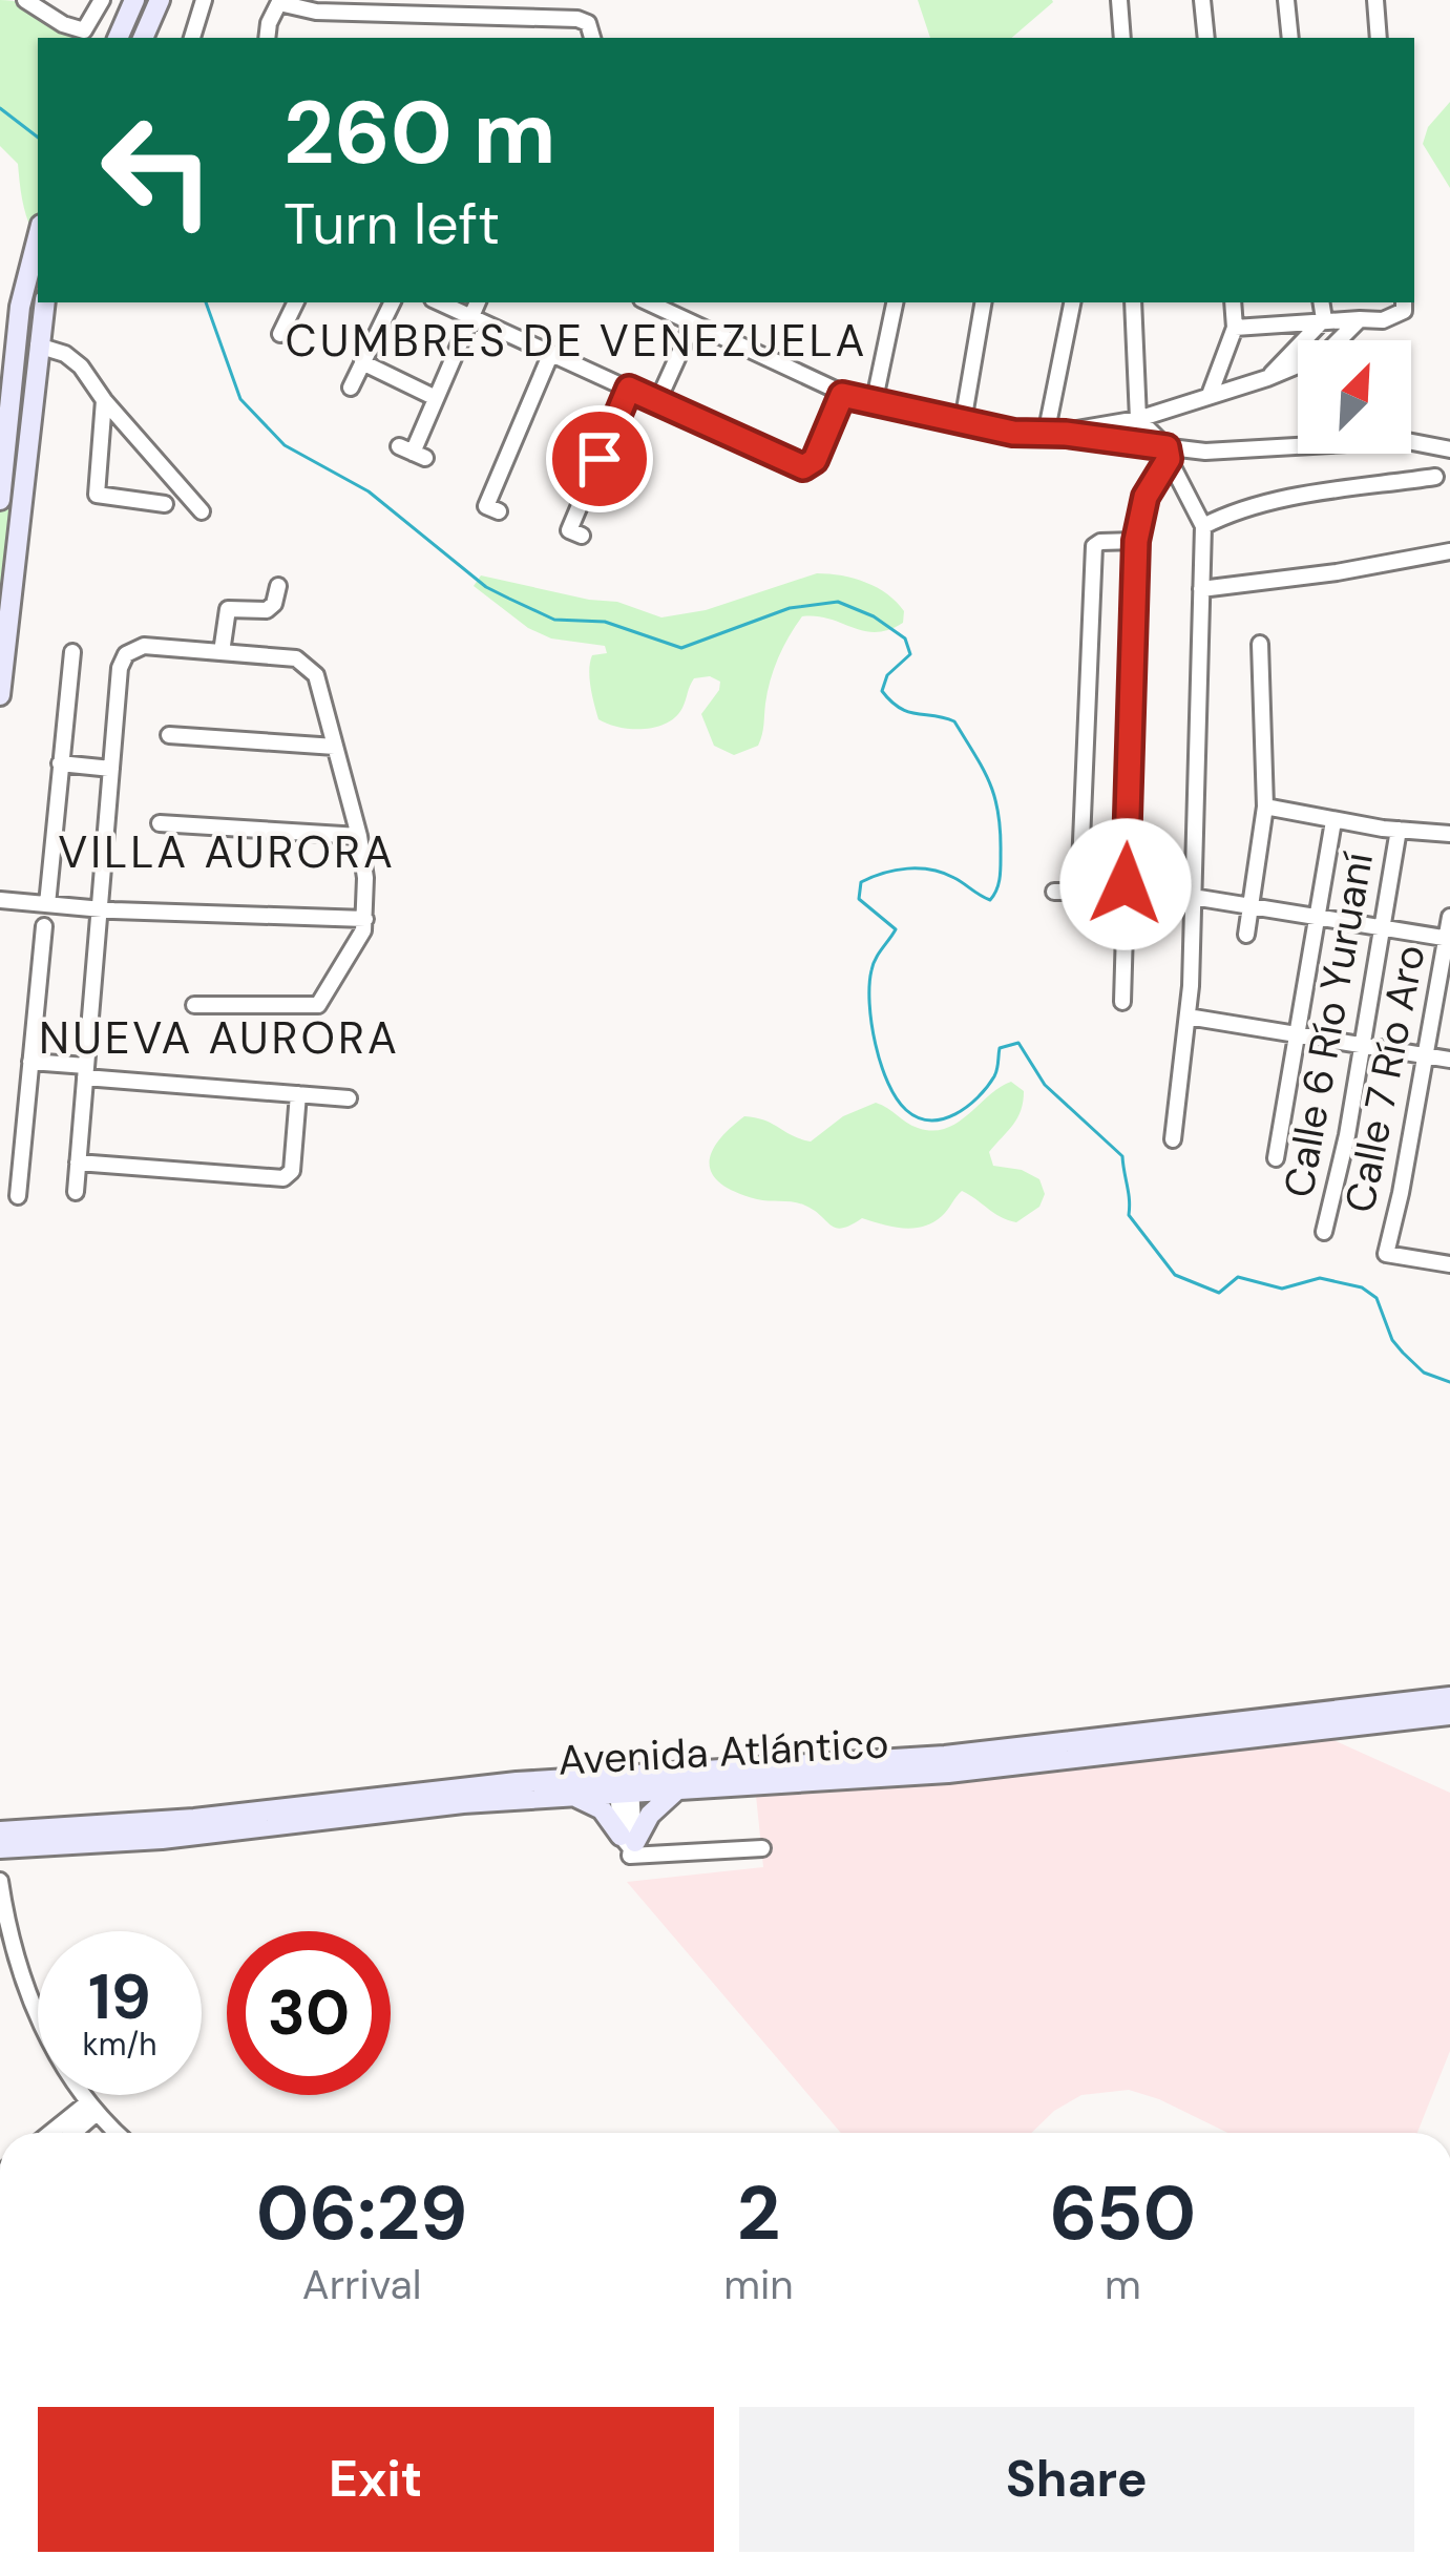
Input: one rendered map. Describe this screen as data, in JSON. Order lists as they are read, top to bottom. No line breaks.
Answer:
{"streets":{"main road":["Avenida Atlántico"],"street":["Calle 6 Río Yuruaní","Calle 7 Río Aro"]},"districts":["CUMBRES DE VENEZUELA","VILLA AURORA","NUEVA AURORA"],"north":"top right","page":{"turn":["260 m","Turn left"],"speed":"19 km/h","limit":"30","eta":["06:29","Arrival","2","min","650","m"],"buttons":["Exit","Share"]}}
